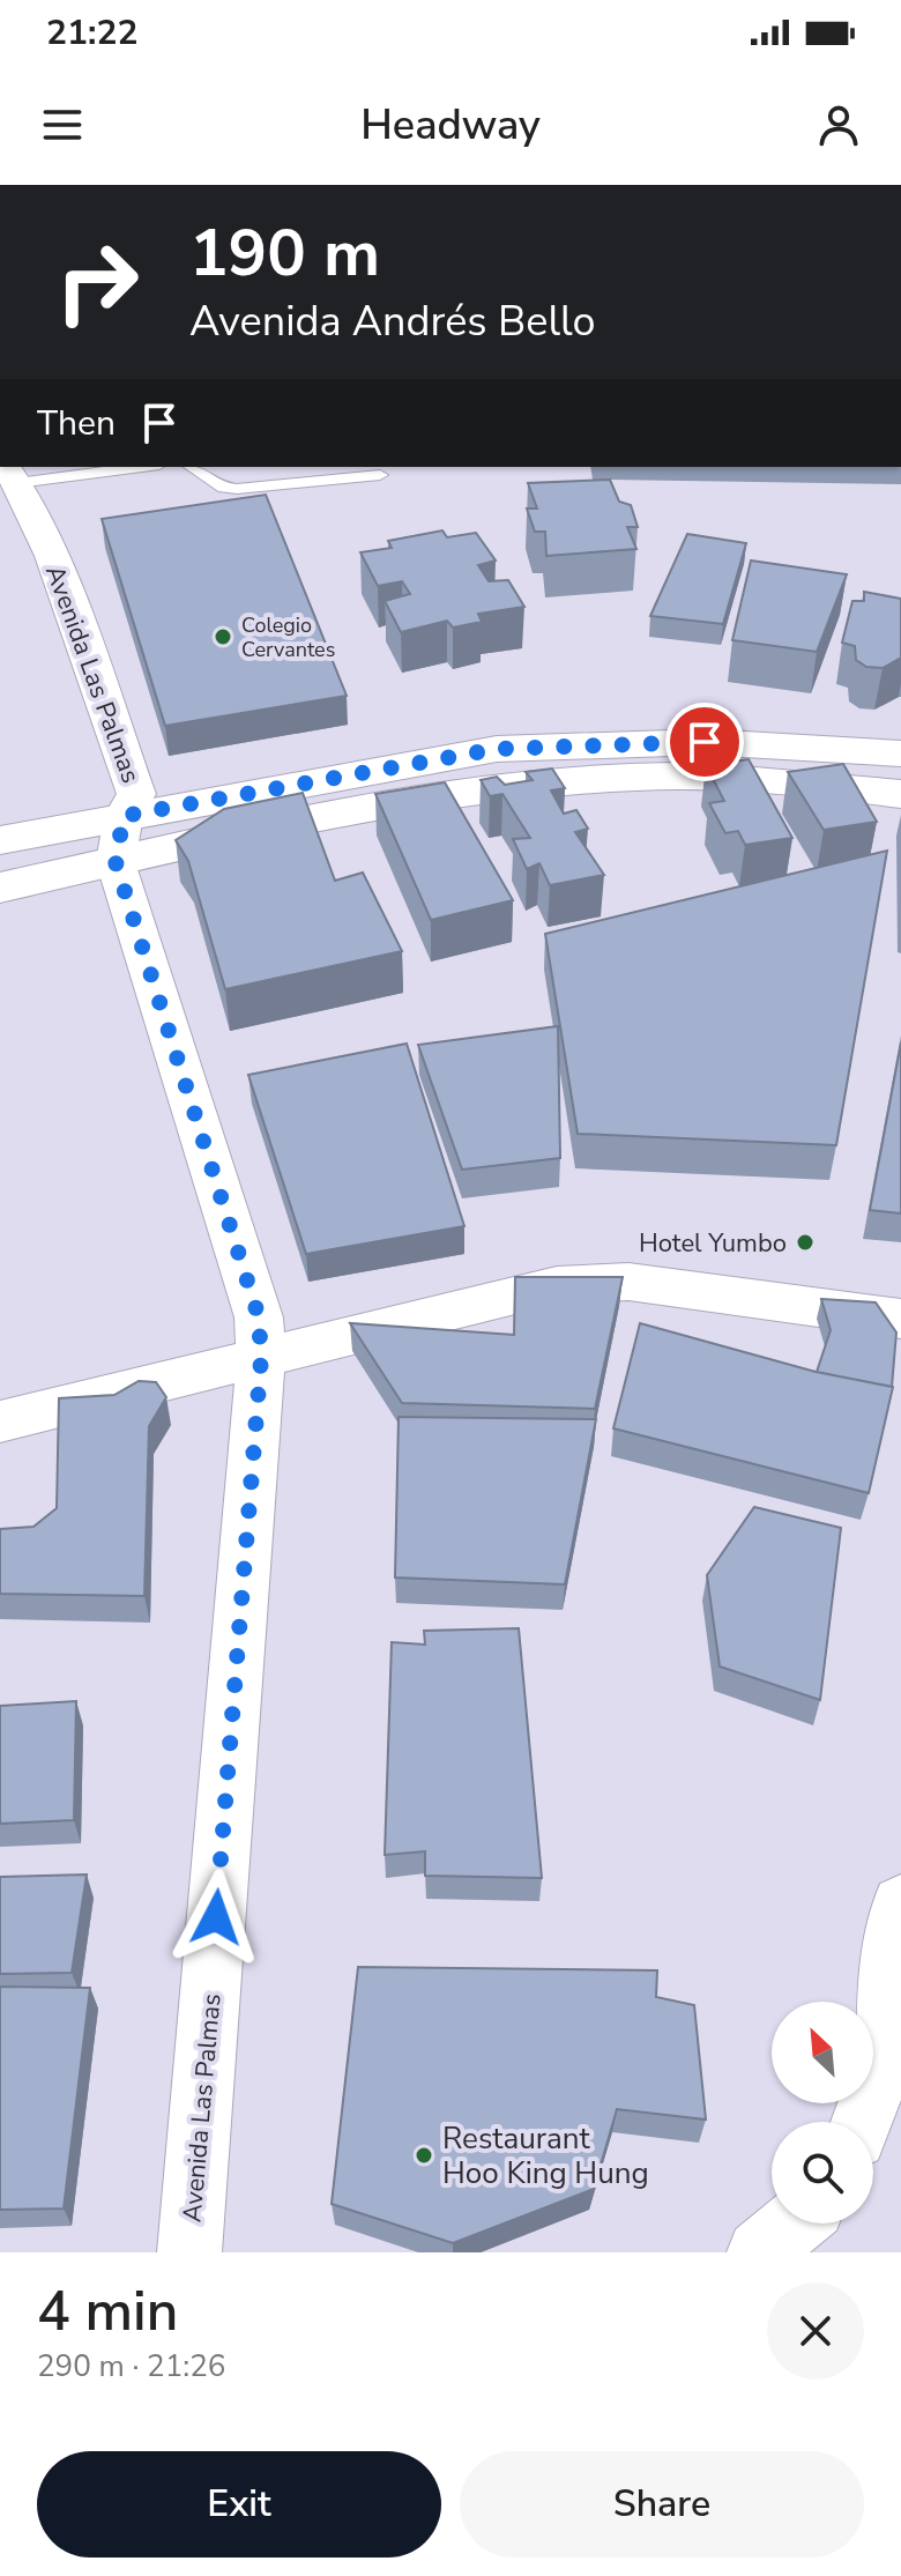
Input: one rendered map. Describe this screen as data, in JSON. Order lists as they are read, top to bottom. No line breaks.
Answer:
{"streets":{"street":["Avenida Las Palmas"]},"places":["Colegio Cervantes","Hotel Yumbo","Restaurant Hoo King Hung"],"north":"top left","page":{"status":"21:22","header":"Headway","turn":["190 m","Avenida Andrés Bello"],"then":"Then","heading":["4 min","290 m · 21:26"],"buttons":["Exit","Share"]}}
